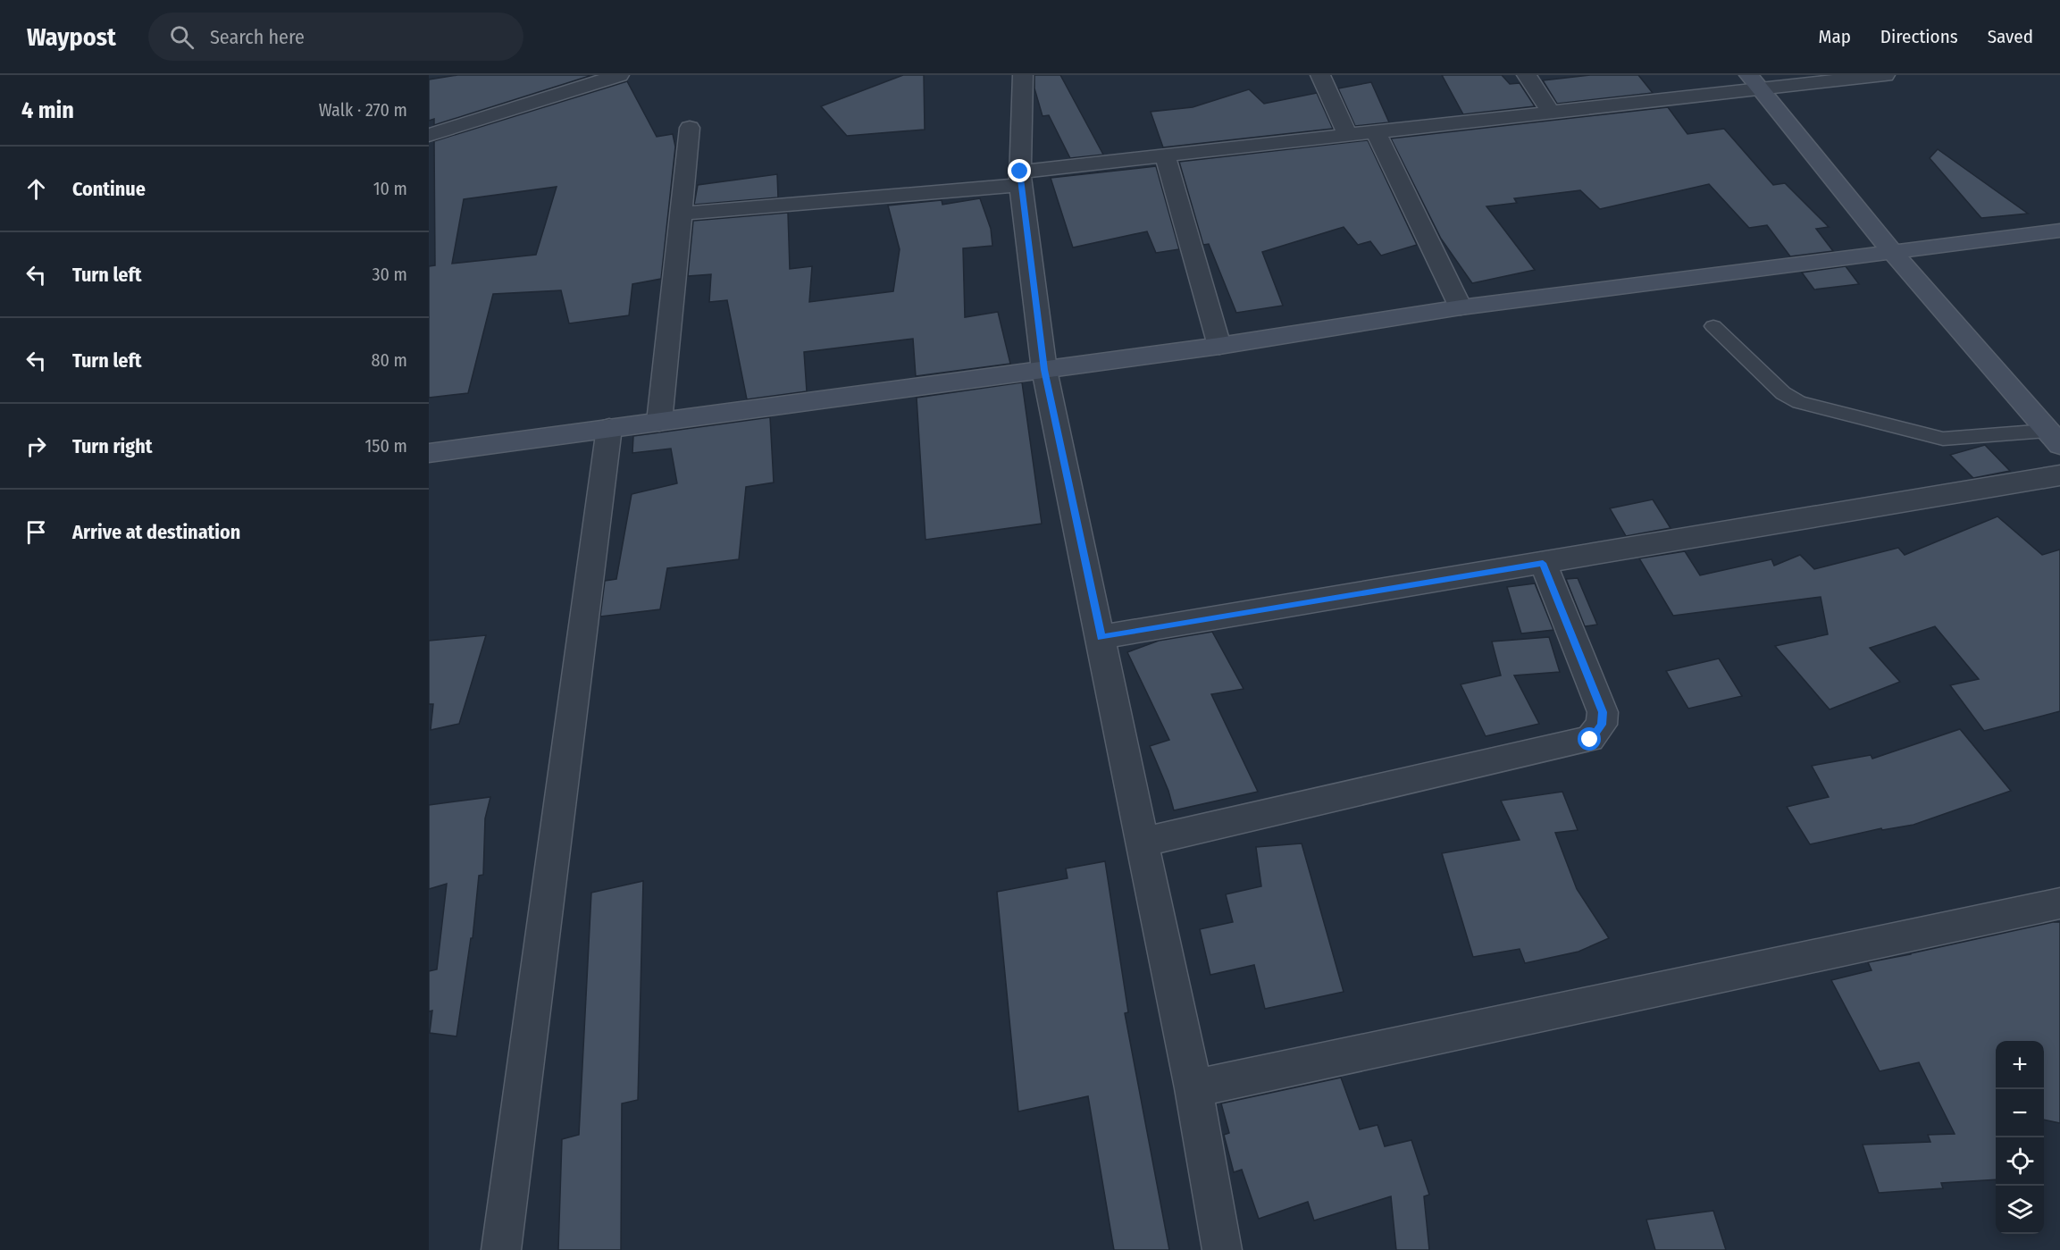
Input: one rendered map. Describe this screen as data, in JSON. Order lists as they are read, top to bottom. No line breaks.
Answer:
{"page":{"header":"Waypost","search":"Search here","nav":["Map","Directions","Saved"],"heading":["4 min","Walk · 270 m"],"list":[["Continue","10 m"],["Turn left","30 m"],["Turn left","80 m"],["Turn right","150 m"],"Arrive at destination"],"map_buttons":["+","−"]}}
